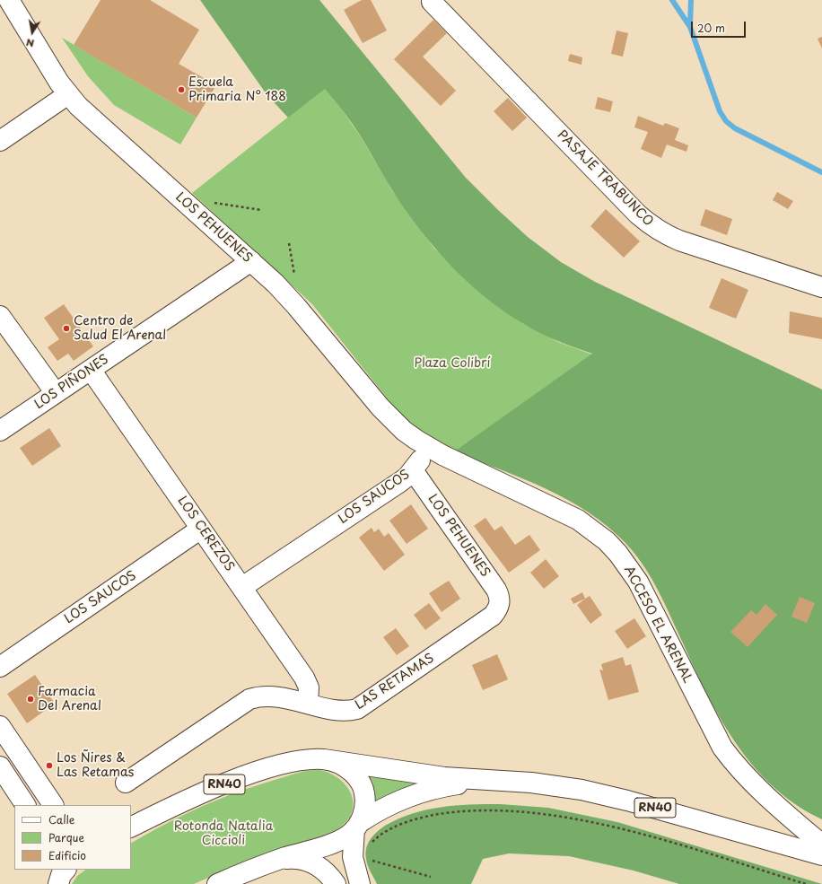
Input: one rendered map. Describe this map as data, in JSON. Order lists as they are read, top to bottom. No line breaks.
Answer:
{"streets":{"street":["PASAJE TRABUNCO","LOS PEHUENES","LOS PIÑONES","LOS SAUCOS","LOS CEREZOS","ACCESO EL ARENAL","LAS RETAMAS","RN40"]},"crossings":[["LOS PEHUENES","LOS PIÑONES"],["LOS PEHUENES","LOS SAUCOS"],["LOS PEHUENES","ACCESO EL ARENAL"],["LOS PEHUENES","LAS RETAMAS"],["LOS PIÑONES","LOS CEREZOS"],["LOS SAUCOS","LOS CEREZOS"],["LOS SAUCOS","ACCESO EL ARENAL"],["LOS CEREZOS","LAS RETAMAS"]],"parks":["Plaza Colibrí","Rotonda Natalia Ciccioli"],"places":["Escuela Primaria N° 188","Centro de Salud El Arenal","Farmacia Del Arenal","Los Ñires & Las Retamas"],"legend":["Calle","Parque","Edificio"],"scale_bar":"20 m","north":"bottom"}
